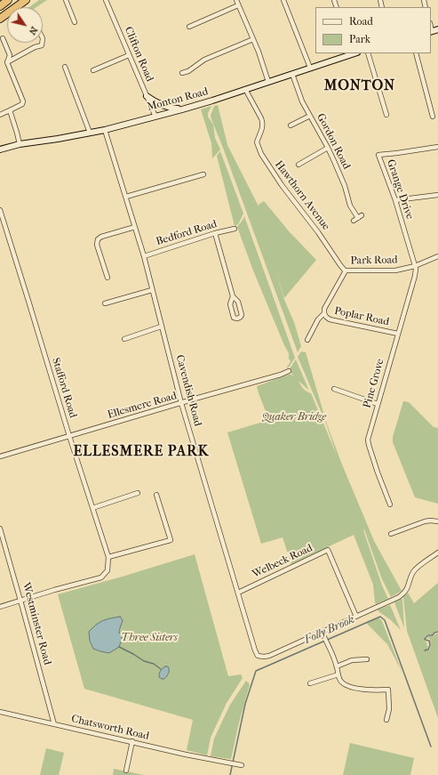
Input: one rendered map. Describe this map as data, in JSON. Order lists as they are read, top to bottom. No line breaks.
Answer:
{"streets":{"main road":["Monton Road"],"street":["Clifton Road","Gordon Road","Grange Drive","Hawthorn Avenue","Bedford Road","Park Road","Poplar Road","Pine Grove","Stafford Road","Cavendish Road","Ellesmere Road","Welbeck Road","Westminster Road","Chatsworth Road"]},"crossings":[["Clifton Road","Monton Road"],["Monton Road","Gordon Road"],["Monton Road","Hawthorn Avenue"],["Monton Road","Cavendish Road"],["Grange Drive","Park Road"],["Grange Drive","Pine Grove"],["Hawthorn Avenue","Park Road"],["Bedford Road","Cavendish Road"],["Park Road","Poplar Road"],["Park Road","Pine Grove"],["Poplar Road","Pine Grove"],["Stafford Road","Ellesmere Road"],["Stafford Road","Westminster Road"],["Cavendish Road","Ellesmere Road"],["Cavendish Road","Welbeck Road"],["Westminster Road","Chatsworth Road"]],"districts":["MONTON","ELLESMERE PARK"],"water":["Folly Brook"],"parks":["Quaker Bridge","Three Sisters"],"legend":["Road","Park"],"north":"bottom right"}
